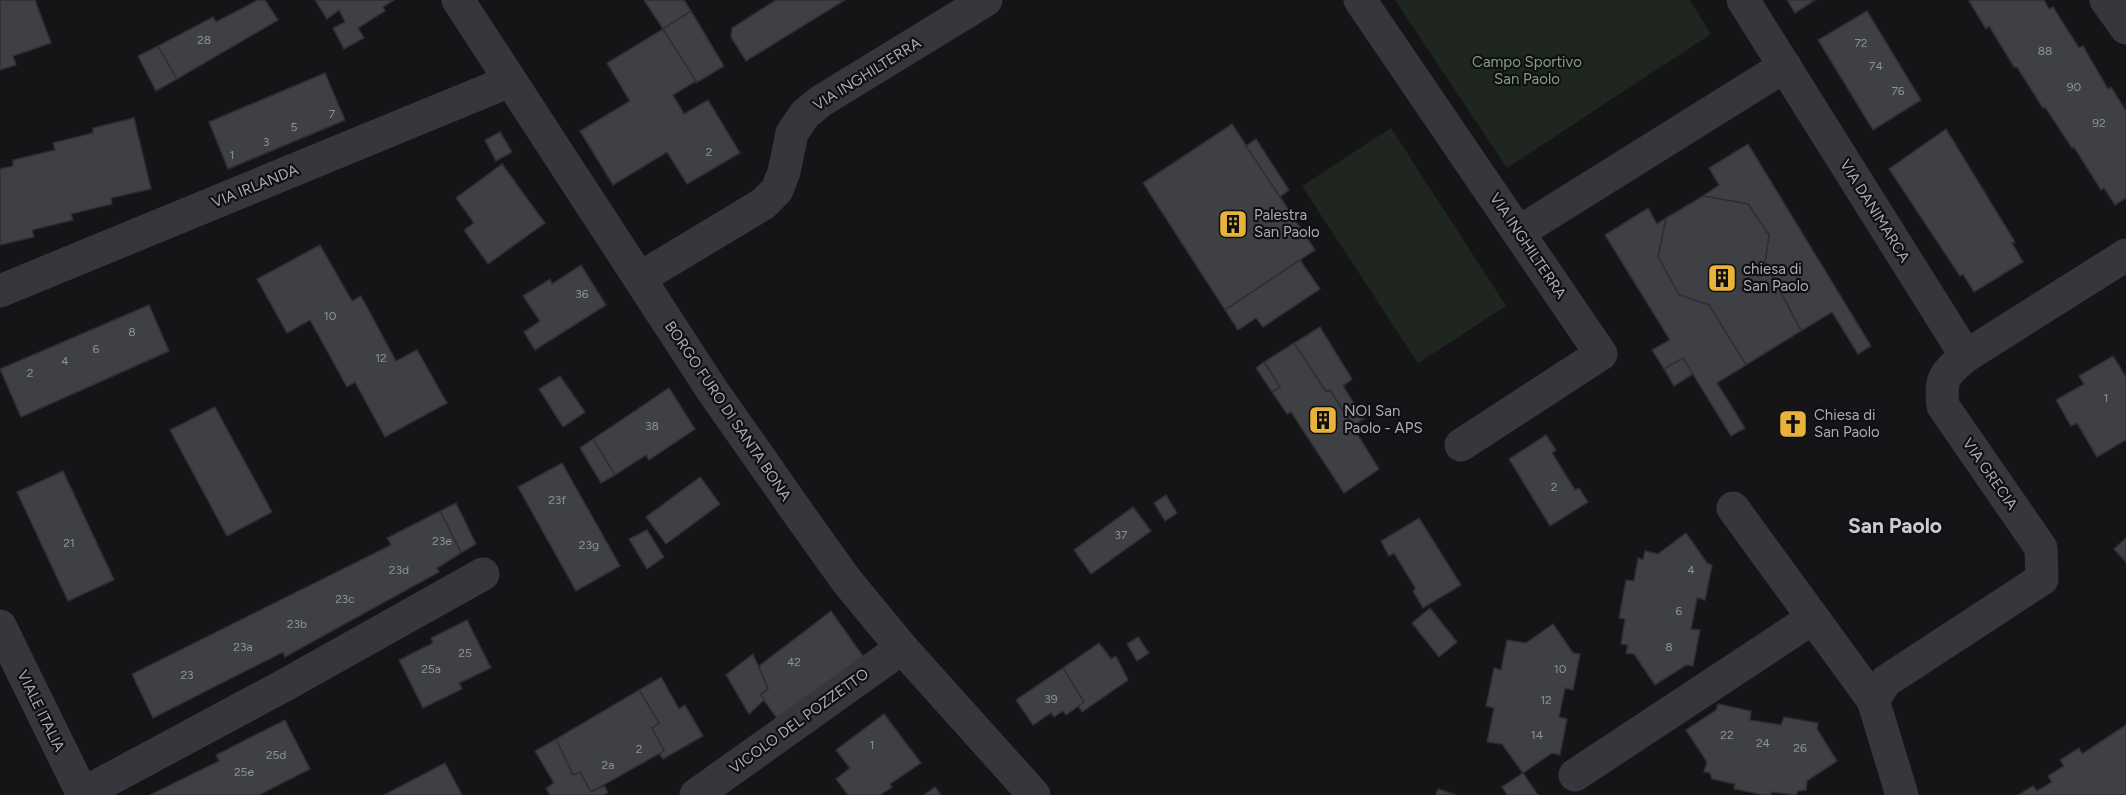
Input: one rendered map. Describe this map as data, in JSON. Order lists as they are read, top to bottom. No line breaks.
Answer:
{"streets":{"street":["VIA INGHILTERRA","VIA IRLANDA","VIA DANIMARCA","BORGO FURO DI SANTA BONA","VIA GRECIA","VIALE ITALIA","VICOLO DEL POZZETTO"]},"crossings":[["VIA INGHILTERRA","BORGO FURO DI SANTA BONA"],["VIA IRLANDA","BORGO FURO DI SANTA BONA"],["VIA DANIMARCA","VIA GRECIA"],["BORGO FURO DI SANTA BONA","VICOLO DEL POZZETTO"]],"districts":["San Paolo"],"parks":["Campo Sportivo San Paolo"],"places":{"building":["Palestra San Paolo","chiesa di San Paolo","NOI San Paolo - APS"],"church":["Chiesa di San Paolo"]},"house_numbers":["28","72","88","74","90","76","7","92","5","3","2","1","36","10","8","6","12","4","2","1","38","2","23f","37","23e","21","23g","23d","4","23c","6","23b","23a","8","25","42","25a","10","23","39","12","14","22","24","1","26","2","25d","2a","25e"]}
